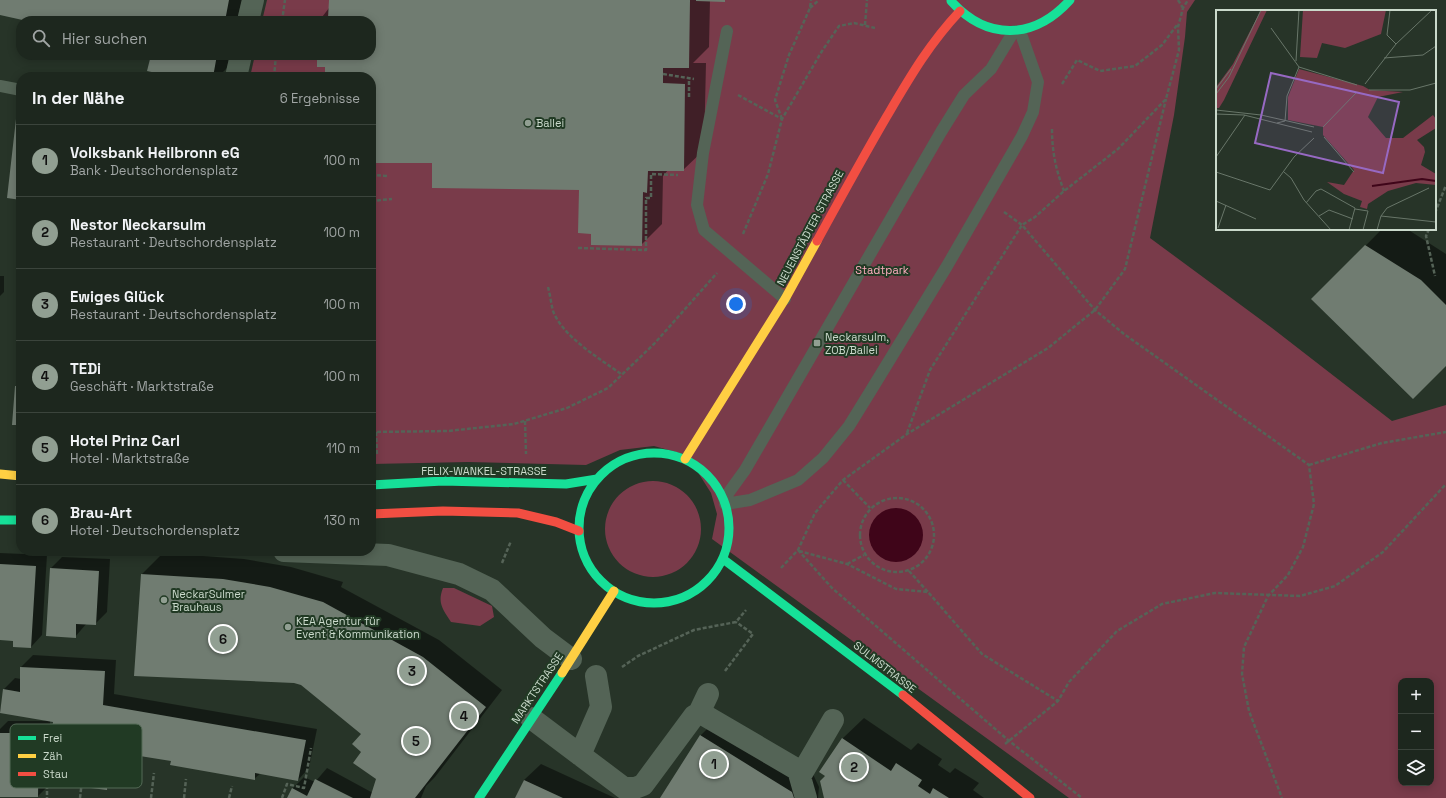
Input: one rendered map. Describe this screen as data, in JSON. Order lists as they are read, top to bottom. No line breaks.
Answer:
{"streets":{"main road":["NEUENSTÄDTER STRASSE","FELIX-WANKEL-STRASSE","SULMSTRASSE","MARKTSTRASSE"]},"parks":["Stadtpark"],"places":{"other":["Ballei","NeckarSulmer Brauhaus","KEA Agentur für Event & Kommunikation"],"transit":["Neckarsulm, ZOB/Ballei"]},"legend":["Frei","Zäh","Stau"],"page":{"search":"Hier suchen","heading":["In der Nähe","6 Ergebnisse"],"list":[{"mark":"1","name":"Volksbank Heilbronn eG","note":"Bank · Deutschordensplatz","value":"100 m"},{"mark":"2","name":"Nestor Neckarsulm","note":"Restaurant · Deutschordensplatz","value":"100 m"},{"mark":"3","name":"Ewiges Glück","note":"Restaurant · Deutschordensplatz","value":"100 m"},{"mark":"4","name":"TEDi","note":"Geschäft · Marktstraße","value":"100 m"},{"mark":"5","name":"Hotel Prinz Carl","note":"Hotel · Marktstraße","value":"110 m"},{"mark":"6","name":"Brau-Art","note":"Hotel · Deutschordensplatz","value":"130 m"}],"pins":["6","3","4","5","1","2"],"map_buttons":["+","−"]}}
